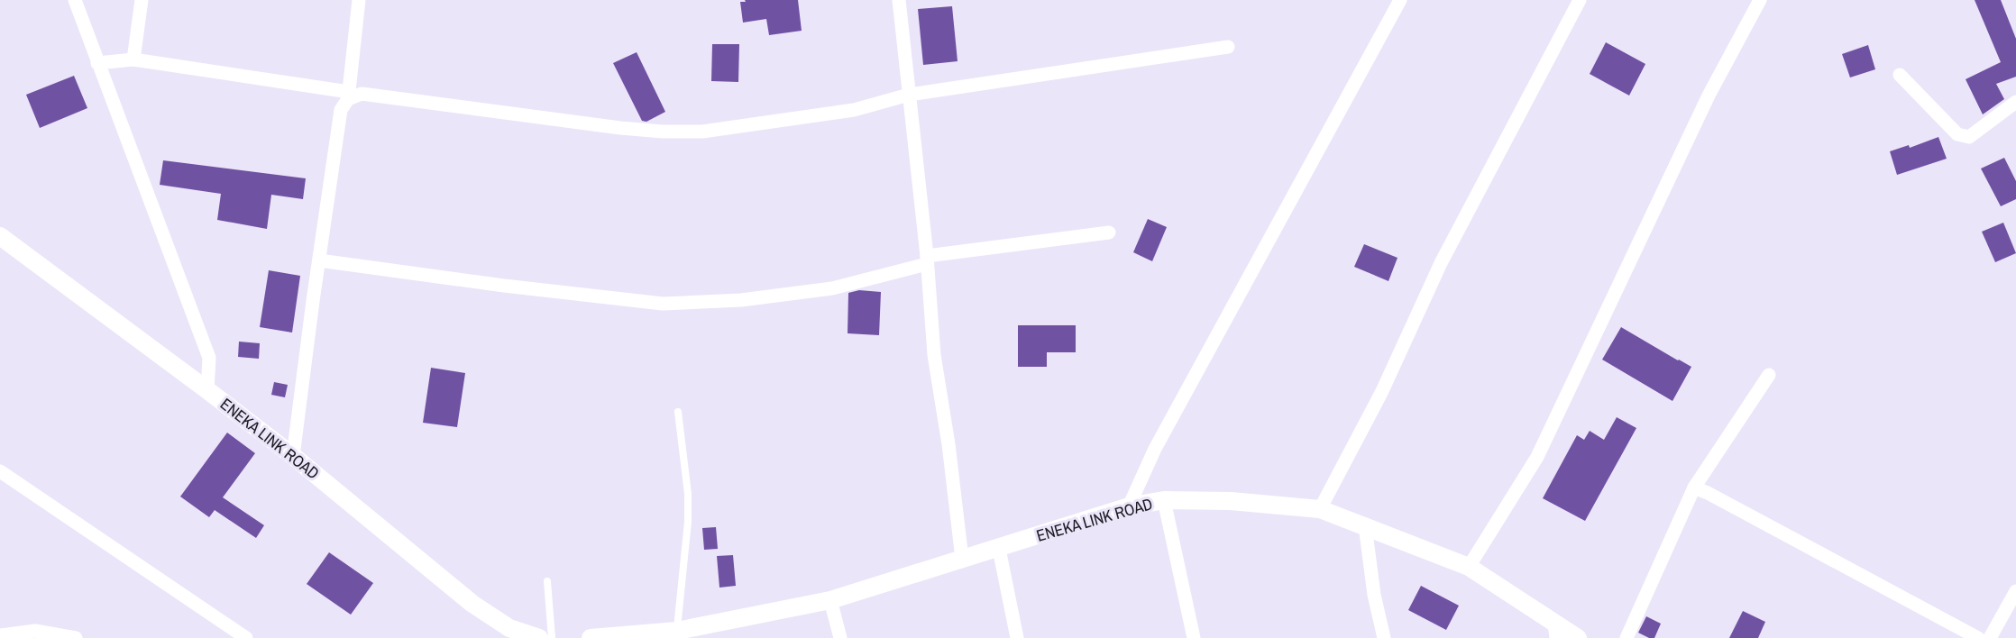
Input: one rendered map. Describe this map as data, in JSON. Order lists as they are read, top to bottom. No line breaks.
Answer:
{"streets":{"street":["ENEKA LINK ROAD"]}}
